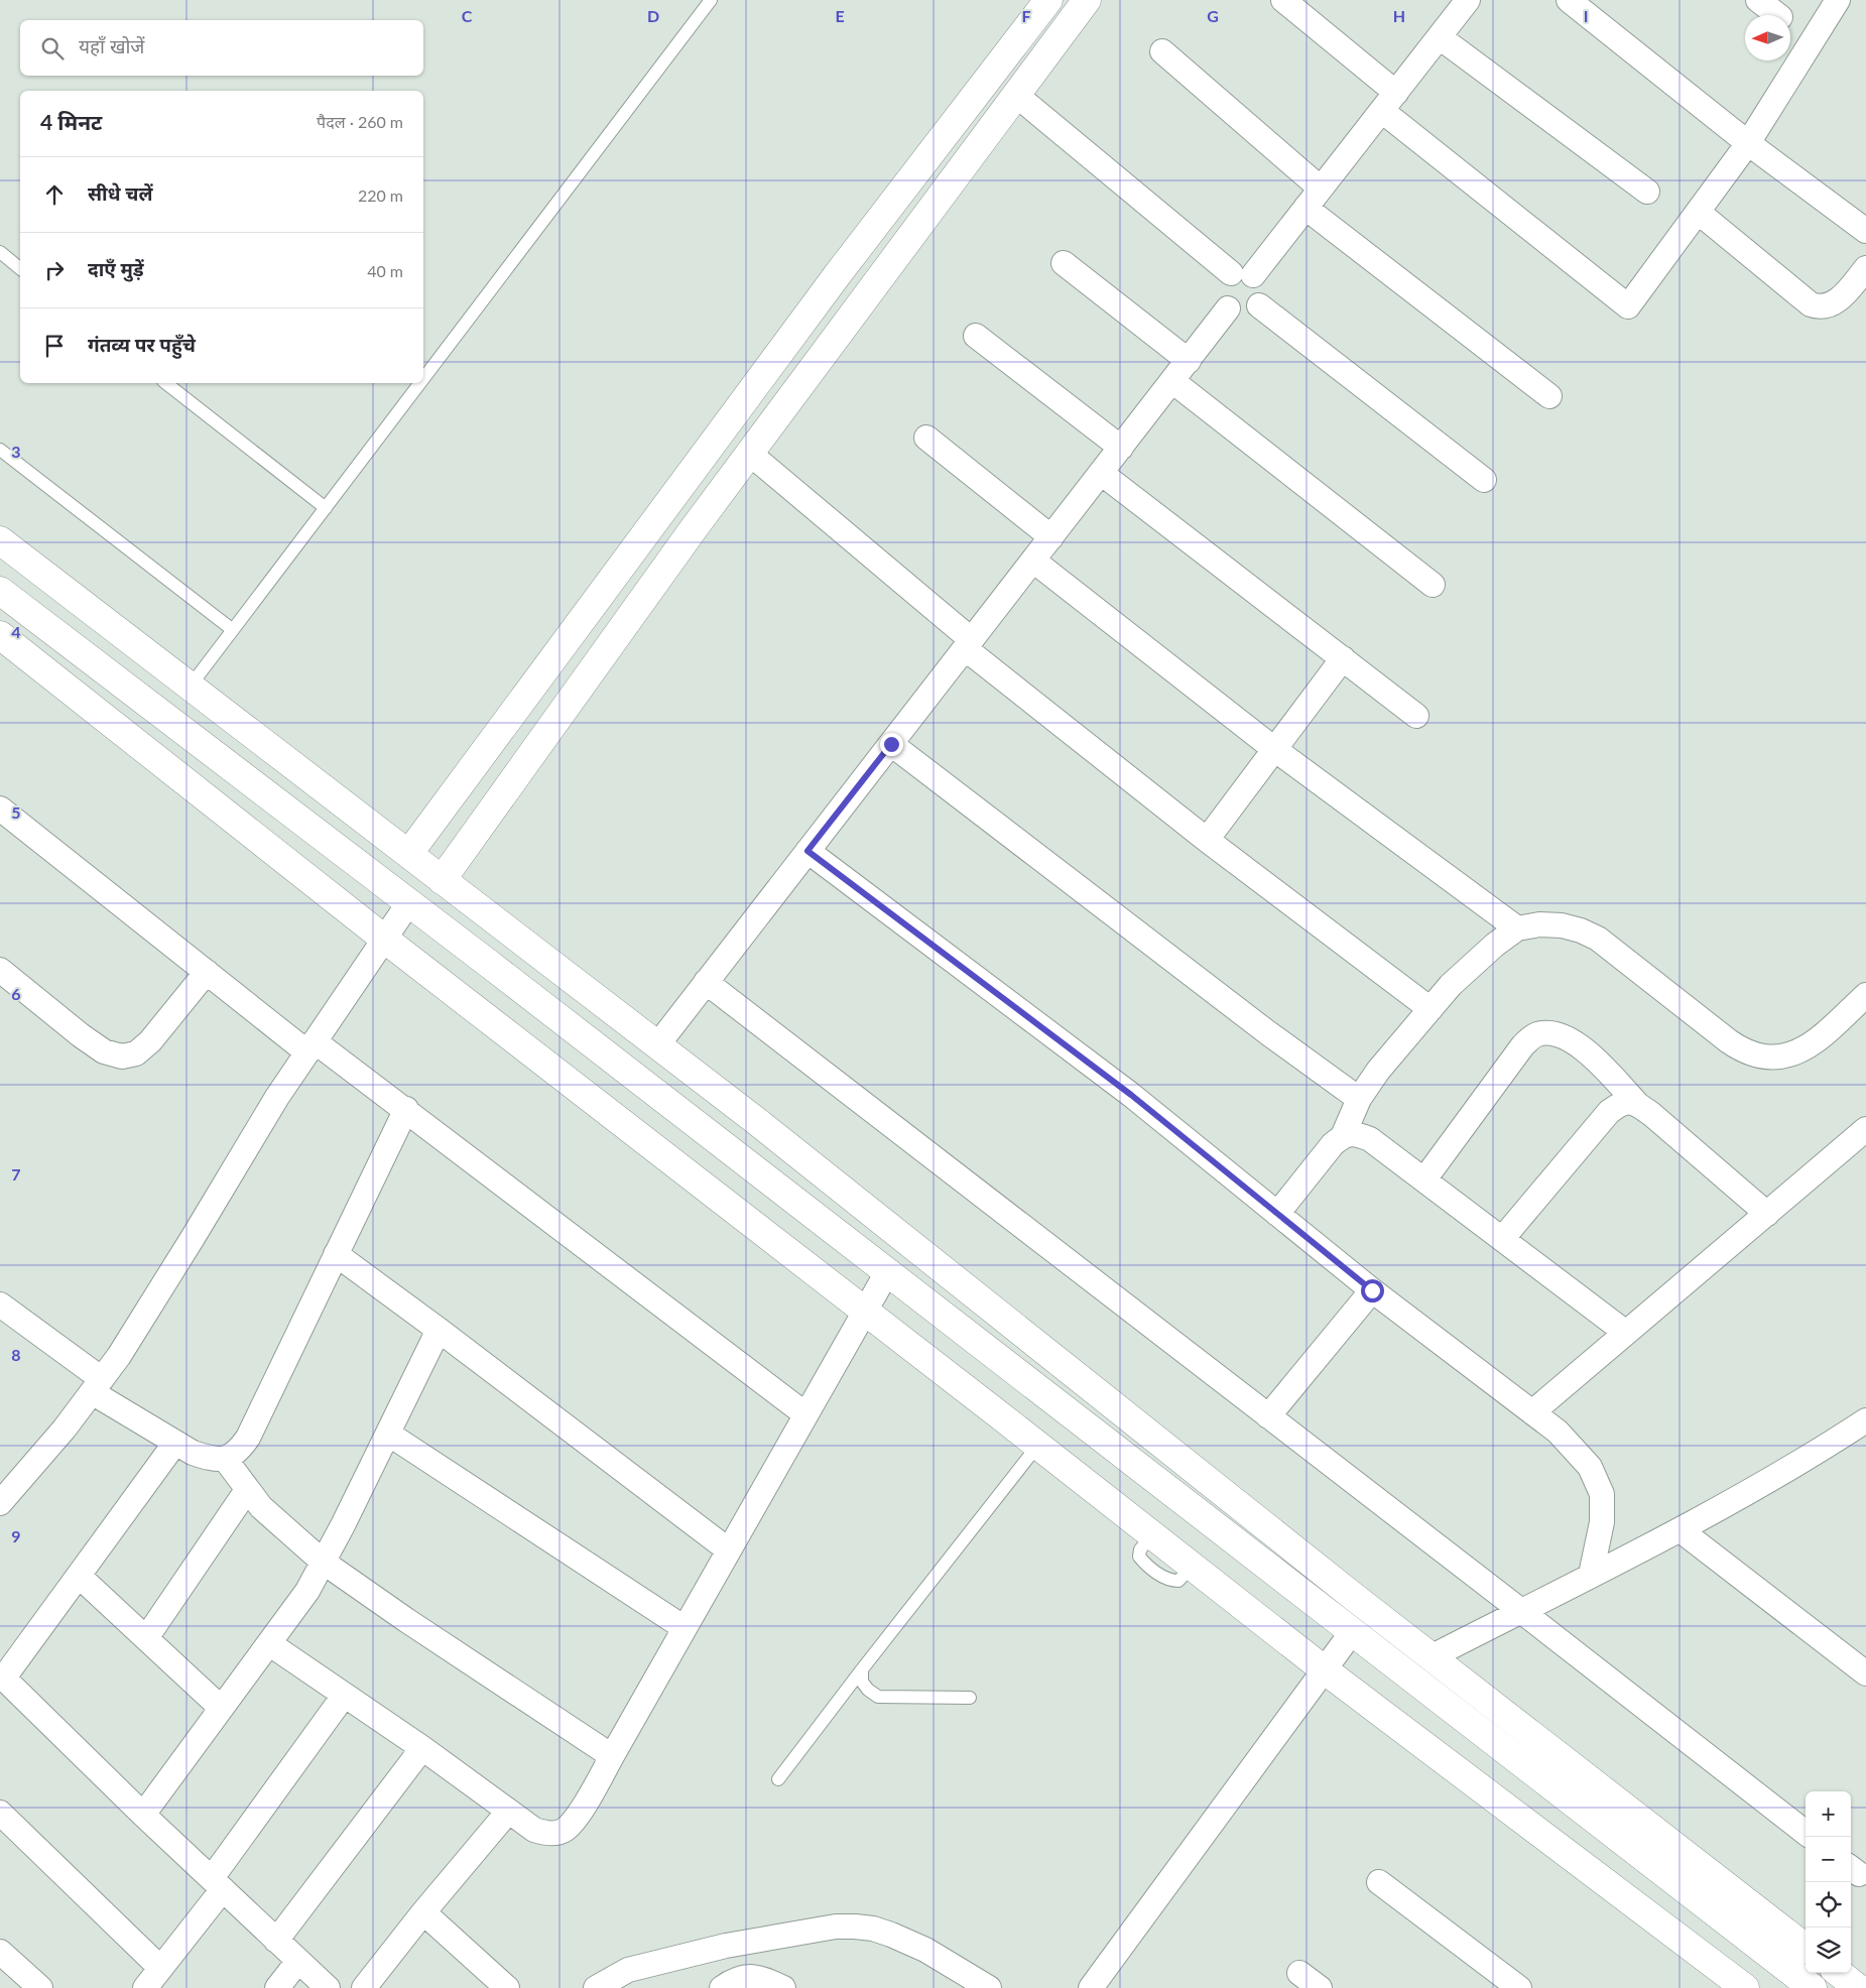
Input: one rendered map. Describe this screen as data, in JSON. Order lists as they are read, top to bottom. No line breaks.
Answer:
{"north":"left","page":{"search":"यहाँ खोजें","heading":["4 मिनट","पैदल · 260 m"],"list":[["सीधे चलें","220 m"],["दाएँ मुड़ें","40 m"],"गंतव्य पर पहुँचे"],"map_buttons":["+","−"]},"grid":{"columns":["C","D","E","F","G","H","I"],"rows":["3","4","5","6","7","8","9"]}}
